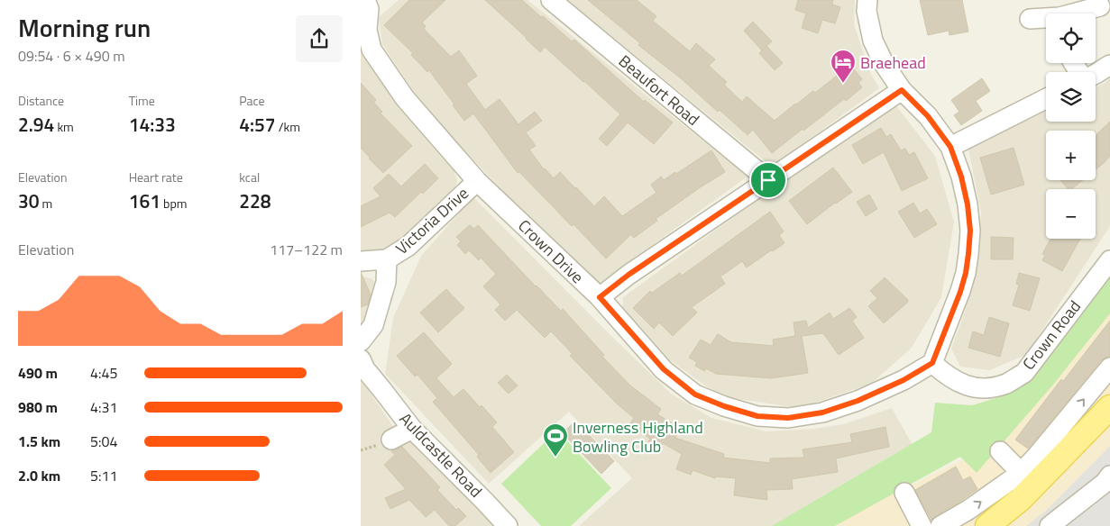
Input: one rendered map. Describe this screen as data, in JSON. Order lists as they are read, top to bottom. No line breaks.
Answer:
{"streets":{"street":["Beaufort Road","Victoria Drive","Crown Drive","Crown Road","Auldcastle Road"]},"crossings":[["Victoria Drive","Crown Drive"],["Crown Drive","Crown Road"]],"places":{"hotel":["Braehead"],"sports":["Inverness Highland Bowling Club"]},"page":{"heading":["Morning run","09:54 · 6 × 490 m"],"map_buttons":["+","−"],"stats":[["Distance","2.94 km"],["Time","14:33"],["Pace","4:57 /km"],["Elevation","30 m"],["Heart rate","161 bpm"],["kcal","228"]],"chart":["Elevation","117–122 m"],"list":[{"name":"490 m","note":"4:45"},{"name":"980 m","note":"4:31"},{"name":"1.5 km","note":"5:04"},{"name":"2.0 km","note":"5:11"}]}}
